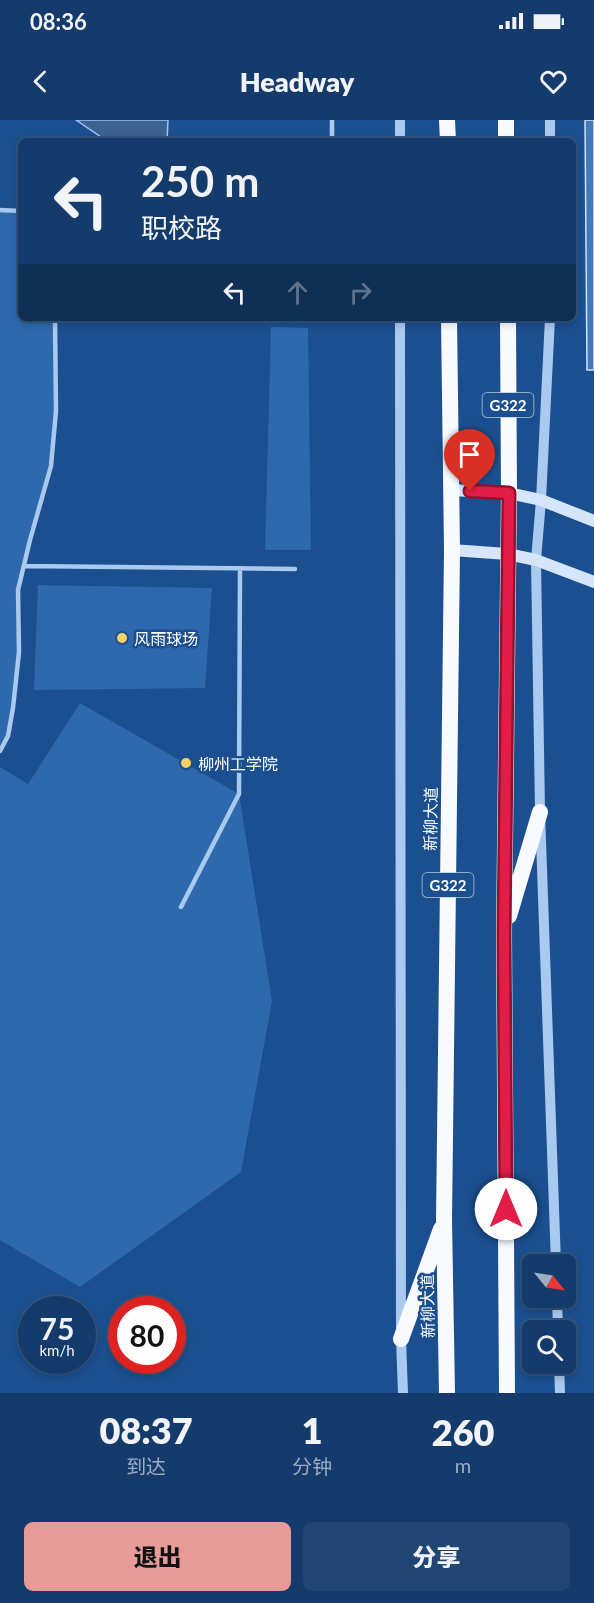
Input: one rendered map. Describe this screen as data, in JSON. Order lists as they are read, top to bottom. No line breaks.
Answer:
{"streets":{"highway":["G322","新柳大道"]},"places":["风雨球场","柳州工学院"],"north":"bottom right","page":{"status":"08:36","header":"Headway","turn":["250 m","职校路"],"speed":"75 km/h","limit":"80","eta":["08:37","到达","1","分钟","260","m"],"buttons":["退出","分享"]}}
